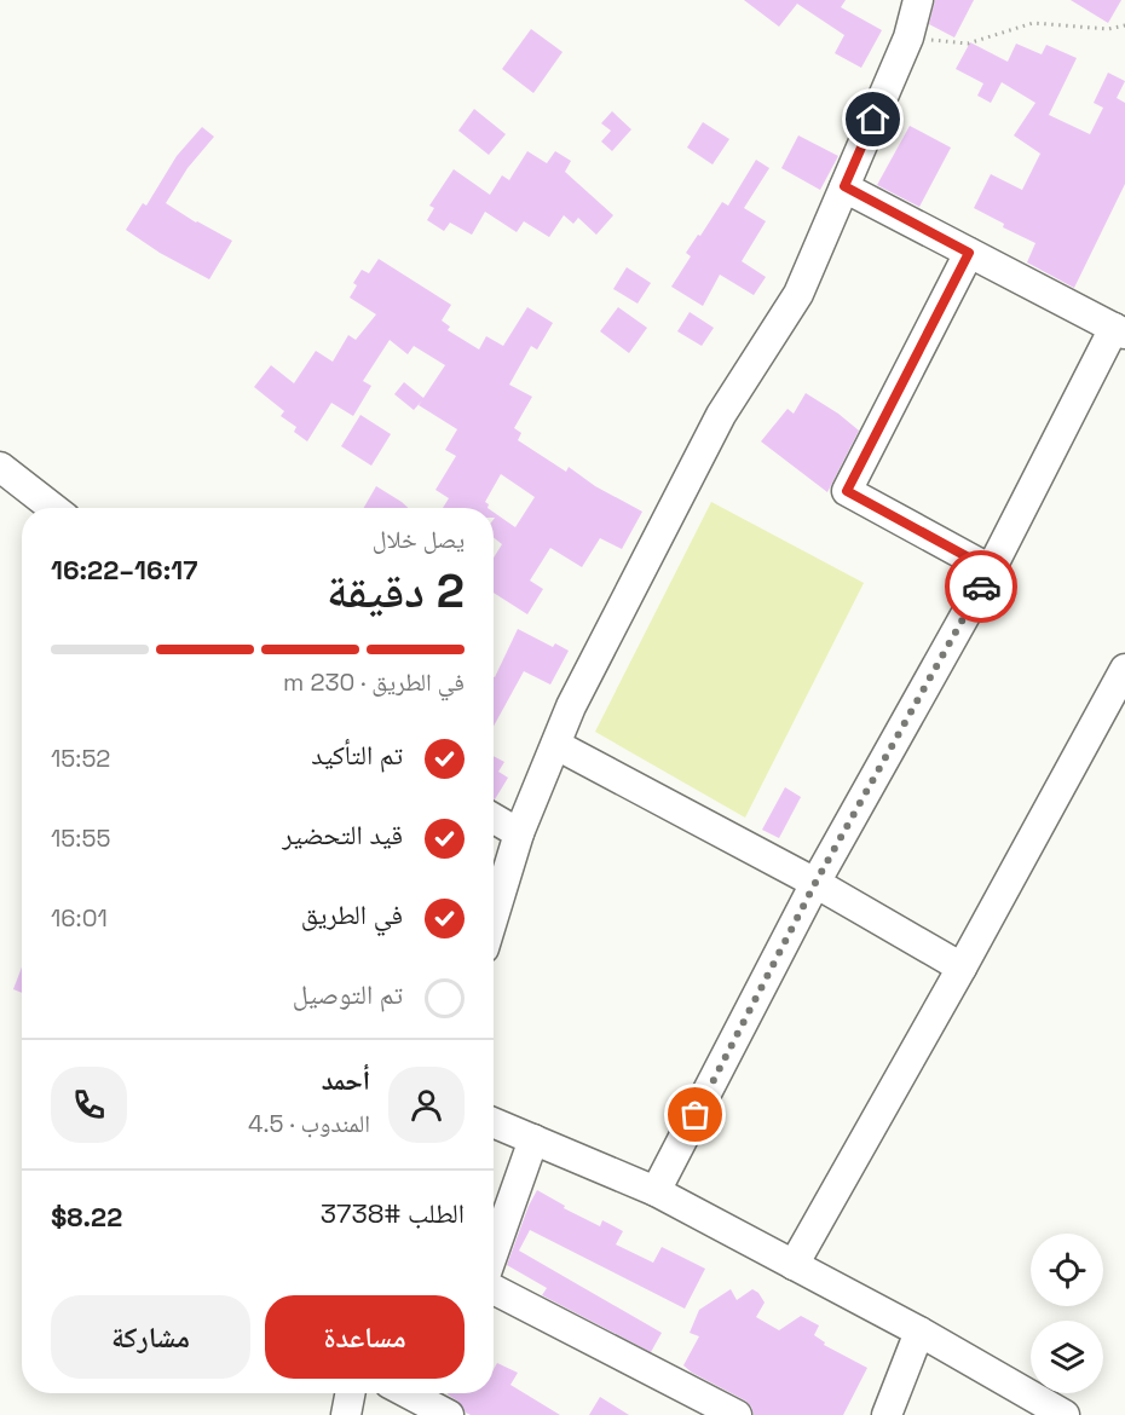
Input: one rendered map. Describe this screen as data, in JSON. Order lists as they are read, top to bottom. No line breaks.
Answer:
{"page":{"heading":["2 دقيقة","يصل خلال","16:17–16:22"],"panel":["أحمد","المندوب · 4.5","الطلب #3738","$8.22"],"bar":"في الطريق · 230 m","list":[["تم التأكيد","15:52"],["قيد التحضير","15:55"],["في الطريق","16:01"],"تم التوصيل"],"buttons":["مساعدة","مشاركة"]}}
